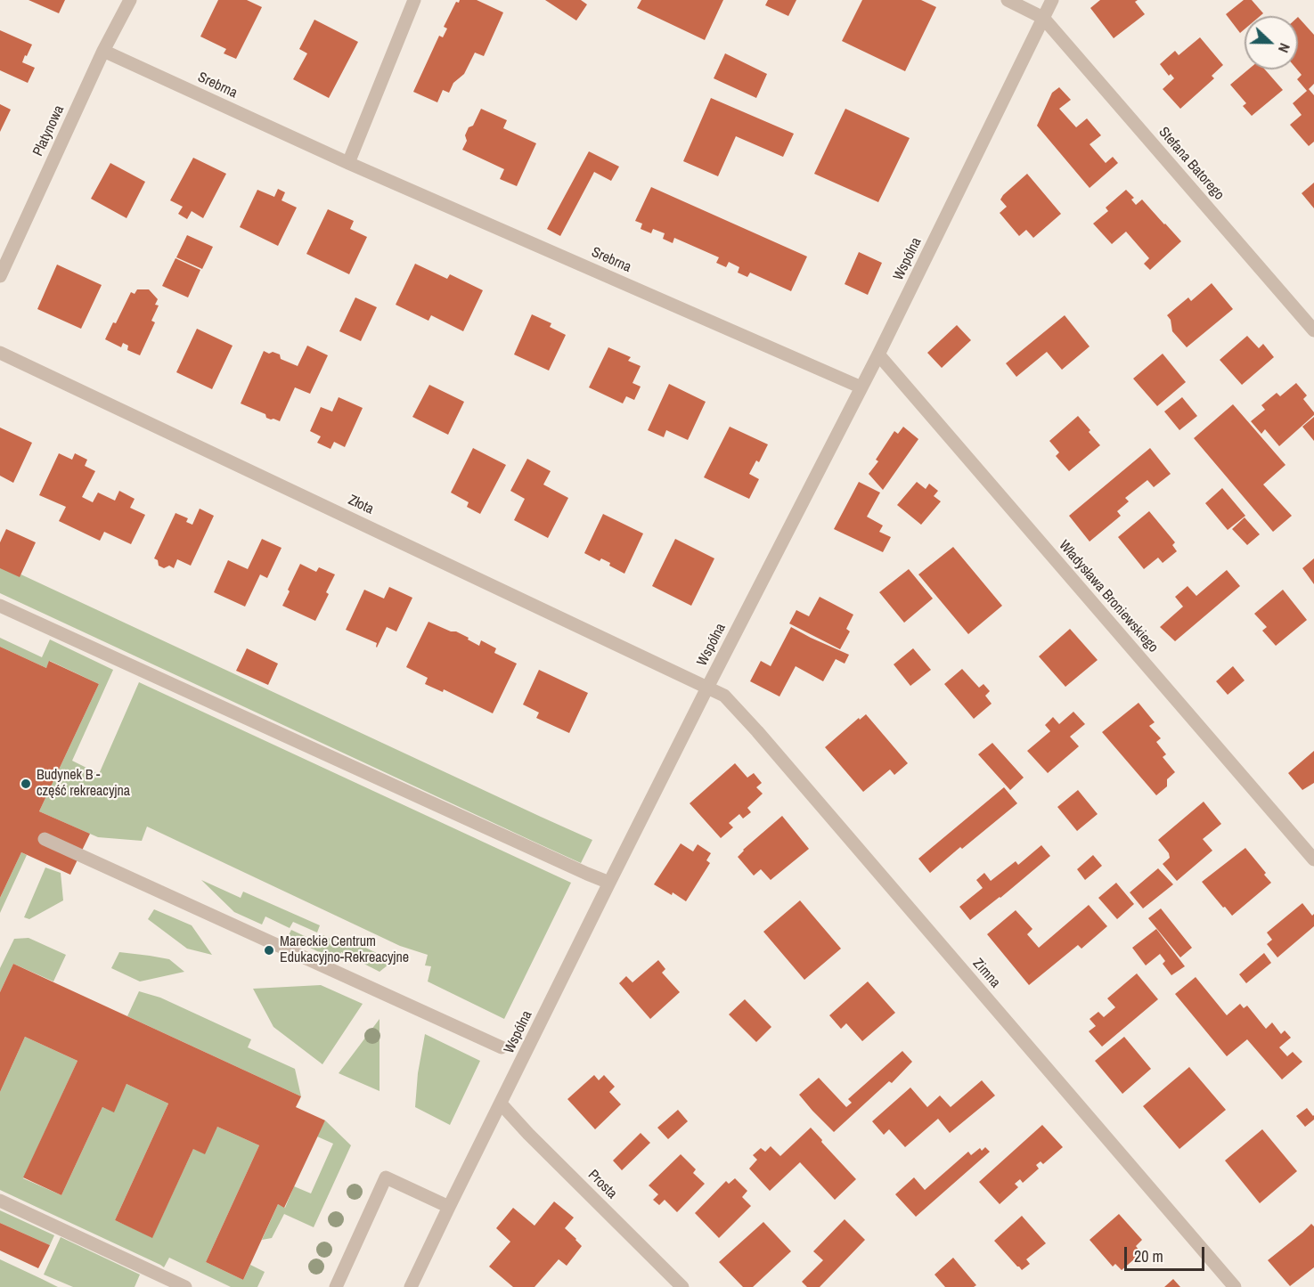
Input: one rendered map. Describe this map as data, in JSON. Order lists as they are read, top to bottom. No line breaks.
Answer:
{"streets":{"street":["Srebrna","Platynowa","Stefana Batorego","Wspólna","Złota","Władysława Broniewskiego","Zimna","Prosta"]},"crossings":[["Srebrna","Platynowa"],["Srebrna","Wspólna"],["Stefana Batorego","Wspólna"],["Wspólna","Złota"],["Wspólna","Władysława Broniewskiego"],["Wspólna","Zimna"],["Wspólna","Prosta"],["Złota","Zimna"]],"places":["Budynek B - część rekreacyjna","Mareckie Centrum Edukacyjno-Rekreacyjne"],"scale_bar":"20 m","north":"right"}
